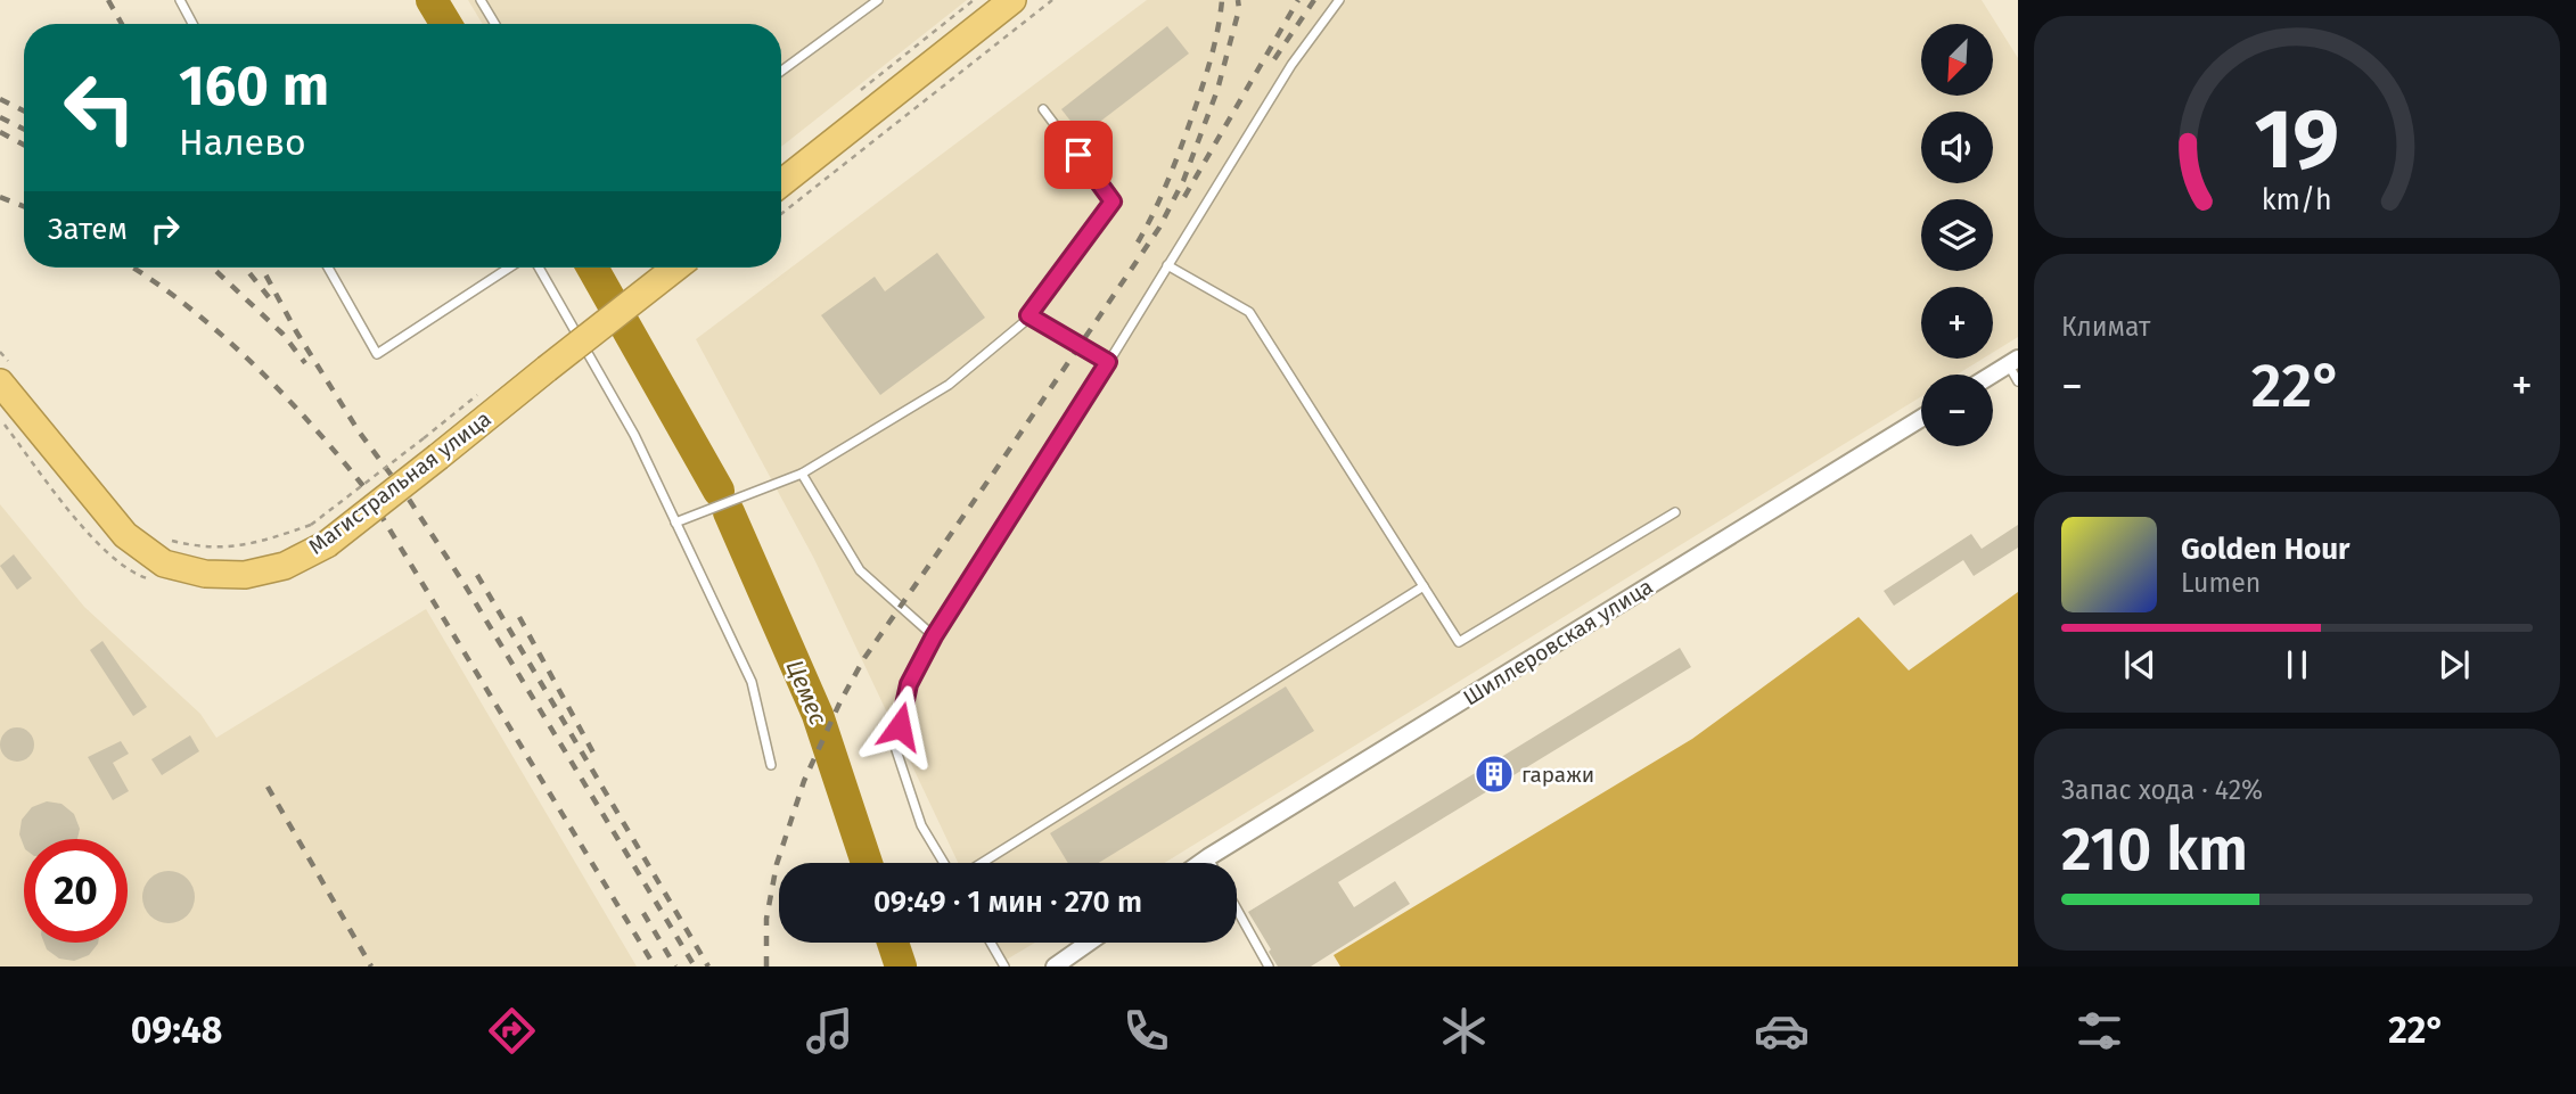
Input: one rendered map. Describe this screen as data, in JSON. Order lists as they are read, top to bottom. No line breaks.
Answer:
{"streets":{"highway":["Магистральная улица"],"street":["Шиллеровская улица"]},"water":["Цемес"],"places":{"building":["гаражи"]},"north":"bottom left","page":{"map_buttons":["+","−"],"turn":["160 m","Налево"],"then":"Затем","tile":["Климат",["Запас хода · 42%","210 km"]],"heat":["−","22°","+"],"song":["Golden Hour","Lumen"],"limit":"20","trip":"09:49 · 1 мин · 270 m","tabs":["09:48","22°"],"gauge":["19","km/h"]}}
